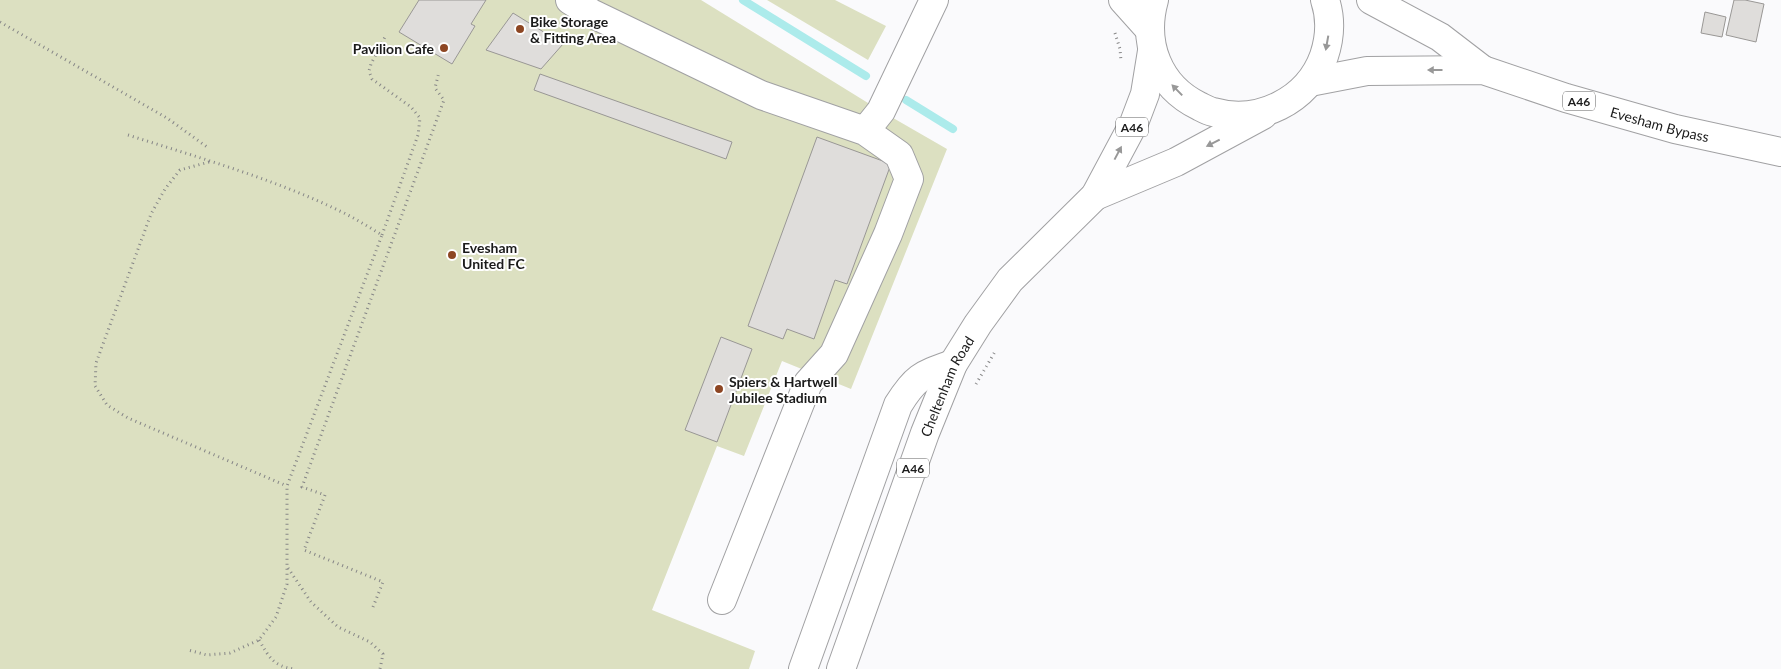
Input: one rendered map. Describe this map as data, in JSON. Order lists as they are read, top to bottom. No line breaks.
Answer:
{"streets":{"main road":["A46","Evesham Bypass","Cheltenham Road"]},"crossings":[["Evesham Bypass","Cheltenham Road"]],"places":["Bike Storage & Fitting Area","Pavilion Cafe","Evesham United FC","Spiers & Hartwell Jubilee Stadium"]}
